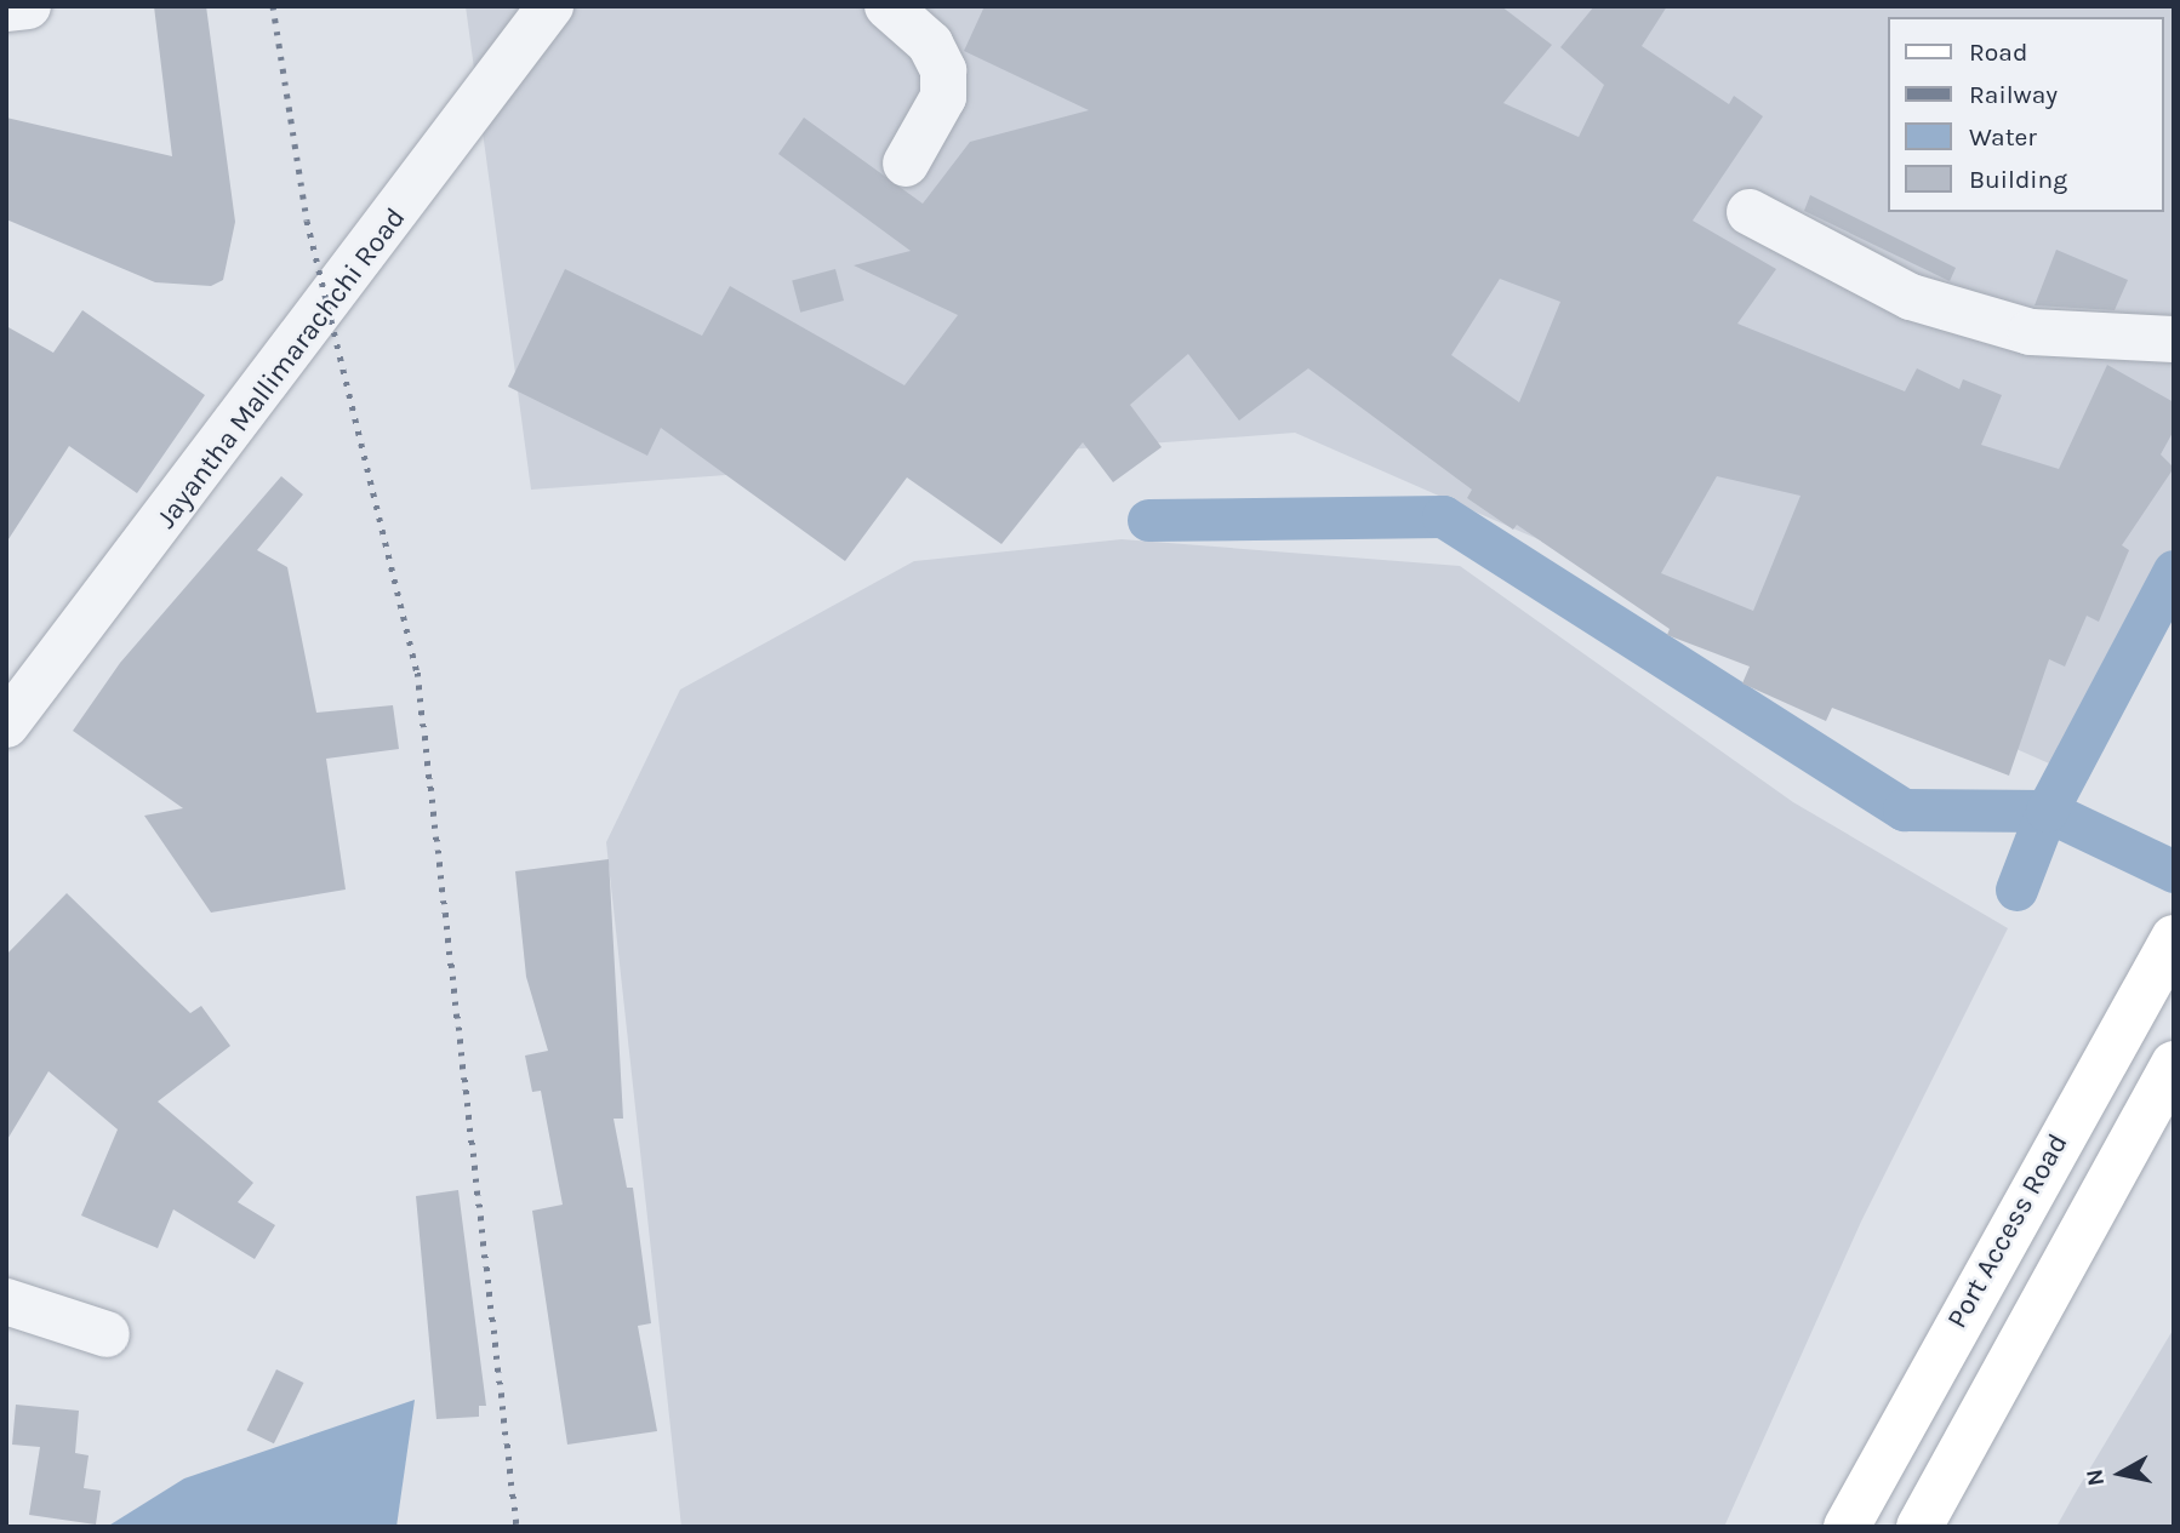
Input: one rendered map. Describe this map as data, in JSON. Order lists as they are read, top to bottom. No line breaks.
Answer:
{"streets":{"main road":["Port Access Road"],"street":["Jayantha Mallimarachchi Road"]},"legend":["Road","Railway","Water","Building"],"north":"left"}
